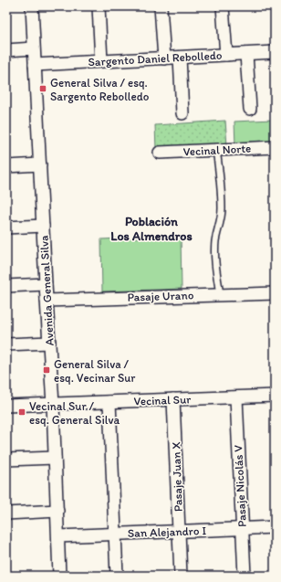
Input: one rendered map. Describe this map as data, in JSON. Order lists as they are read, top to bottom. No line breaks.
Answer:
{"streets":{"street":["Sargento Daniel Rebolledo","Vecinal Norte","Avenida General Silva","Pasaje Urano","Vecinal Sur","Pasaje Juan X","Pasaje Nicolás V","San Alejandro I"]},"crossings":[["Sargento Daniel Rebolledo","Avenida General Silva"],["Avenida General Silva","Pasaje Urano"],["Avenida General Silva","Vecinal Sur"],["Avenida General Silva","San Alejandro I"],["Vecinal Sur","Pasaje Juan X"],["Vecinal Sur","Pasaje Nicolás V"],["Pasaje Juan X","San Alejandro I"],["Pasaje Nicolás V","San Alejandro I"]],"districts":["Población Los Almendros"],"places":{"transit":["General Silva / esq. Sargento Rebolledo","General Silva / esq. Vecinar Sur","Vecinal Sur / esq. General Silva"]}}
